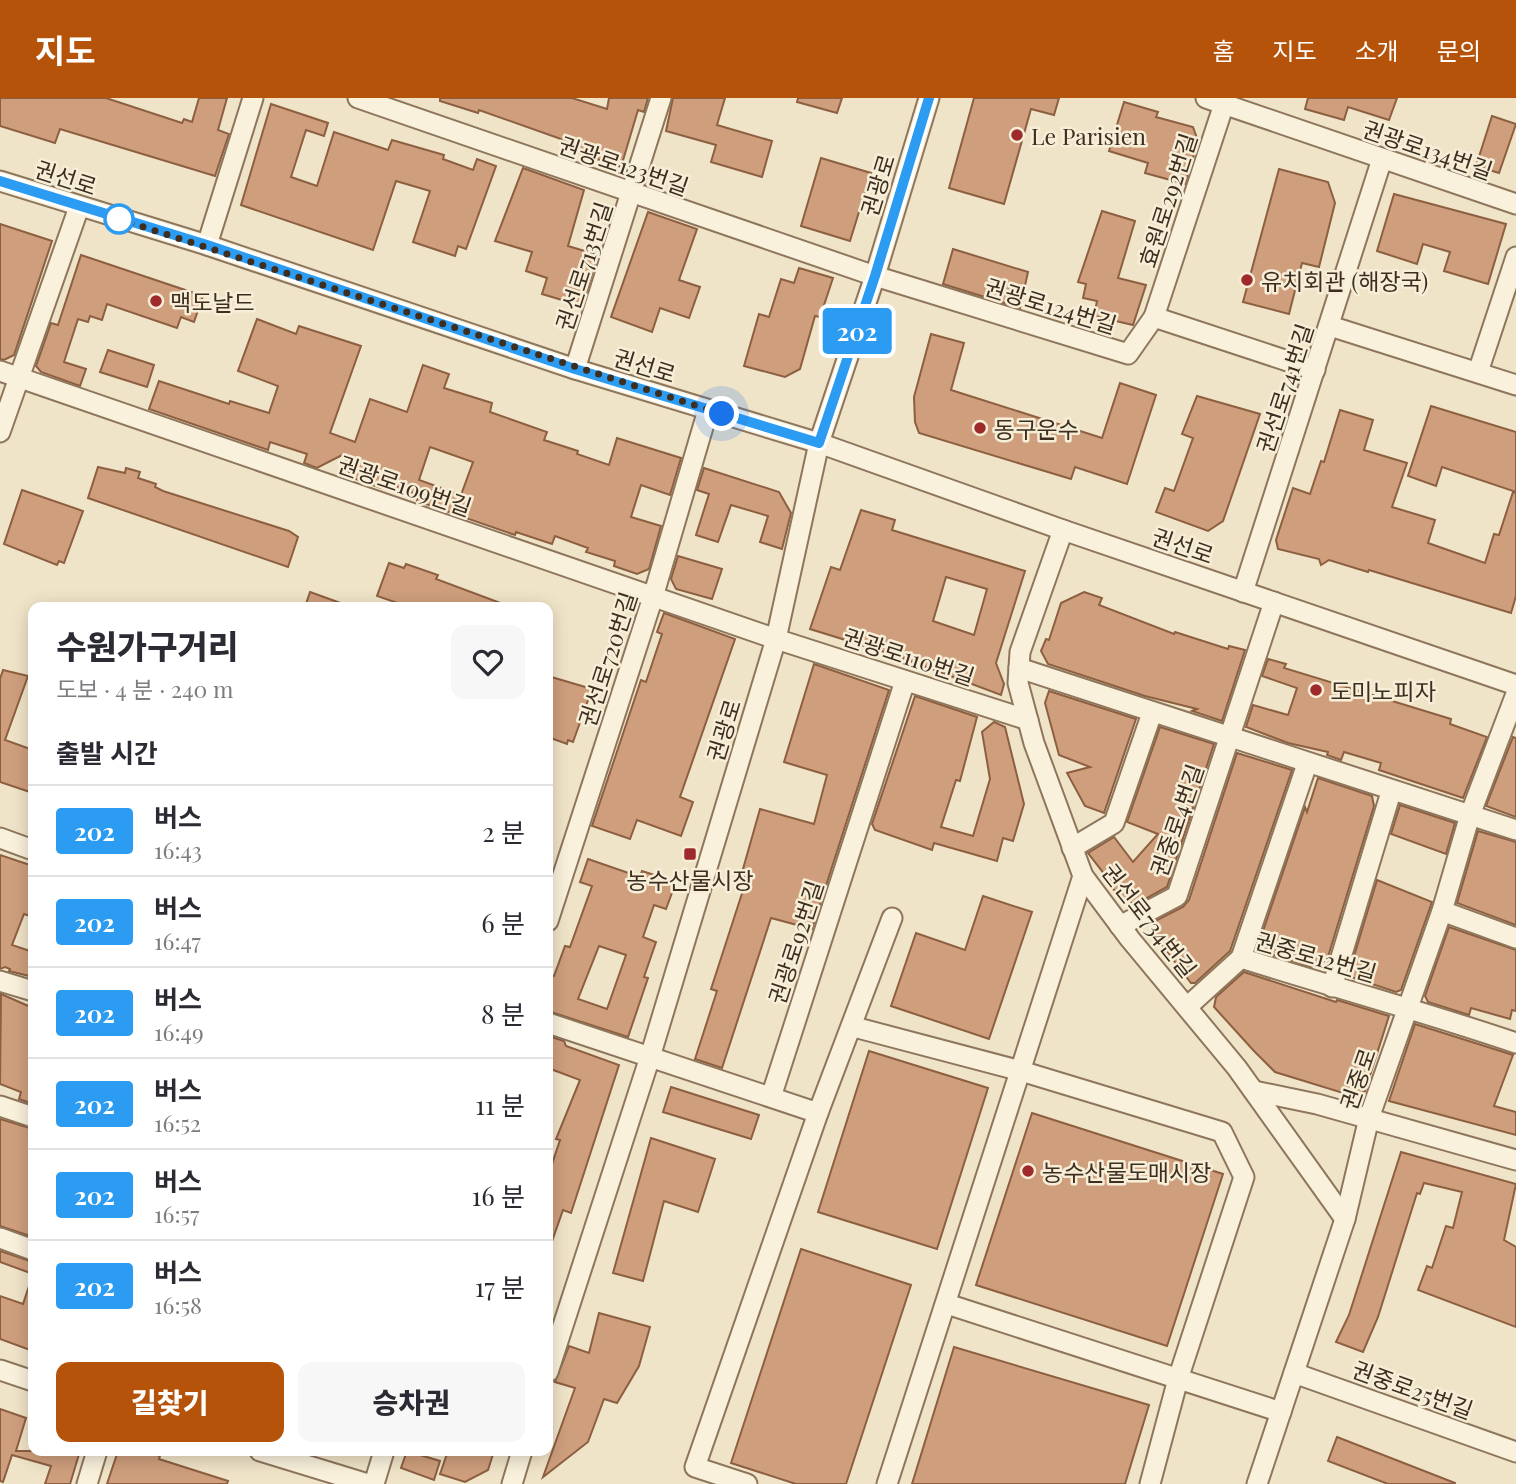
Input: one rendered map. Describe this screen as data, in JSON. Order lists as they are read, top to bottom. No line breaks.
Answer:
{"streets":{"street":["권광로134번길","권광로123번길","권선로","권광로","효원로292번길","권선로713번길","권광로124번길","권선로741번길","권광로109번길","권광로110번길","권선로720번길","권중로4번길","권선로734번길","권광로92번길","권중로12번길","권중로","권중로25번길"]},"crossings":[["권광로134번길","효원로292번길"],["권광로134번길","권선로741번길"],["권광로123번길","권광로"],["권광로123번길","권선로713번길"],["권광로123번길","권광로124번길"],["권선로","권광로"],["권선로","권선로713번길"],["권선로","권선로741번길"],["권선로","권선로720번길"],["권선로","권선로734번길"],["권광로","권광로124번길"],["권광로","권광로109번길"],["권광로","권광로110번길"],["효원로292번길","권광로124번길"],["권광로109번길","권광로110번길"],["권광로109번길","권선로720번길"],["권광로110번길","권선로734번길"],["권광로110번길","권광로92번길"],["권중로4번길","권선로734번길"],["권선로734번길","권중로12번길"],["권선로734번길","권중로"],["권중로12번길","권중로"],["권중로","권중로25번길"]],"places":{"other":["Le Parisien","유치회관 (해장국)","맥도날드","동구운수","도미노피자","농수산물도매시장"],"transit":["농수산물시장"]},"lines":["bus line 202"],"page":{"header":"지도","nav":["홈","지도","소개","문의"],"on_map":"202","heading":[["수원가구거리","도보 · 4 분 · 240 m"],"출발 시간"],"list":[{"mark":"202","name":"버스","note":"16:43","value":"2 분"},{"mark":"202","name":"버스","note":"16:47","value":"6 분"},{"mark":"202","name":"버스","note":"16:49","value":"8 분"},{"mark":"202","name":"버스","note":"16:52","value":"11 분"},{"mark":"202","name":"버스","note":"16:57","value":"16 분"},{"mark":"202","name":"버스","note":"16:58","value":"17 분"}],"buttons":["길찾기","승차권"]}}
